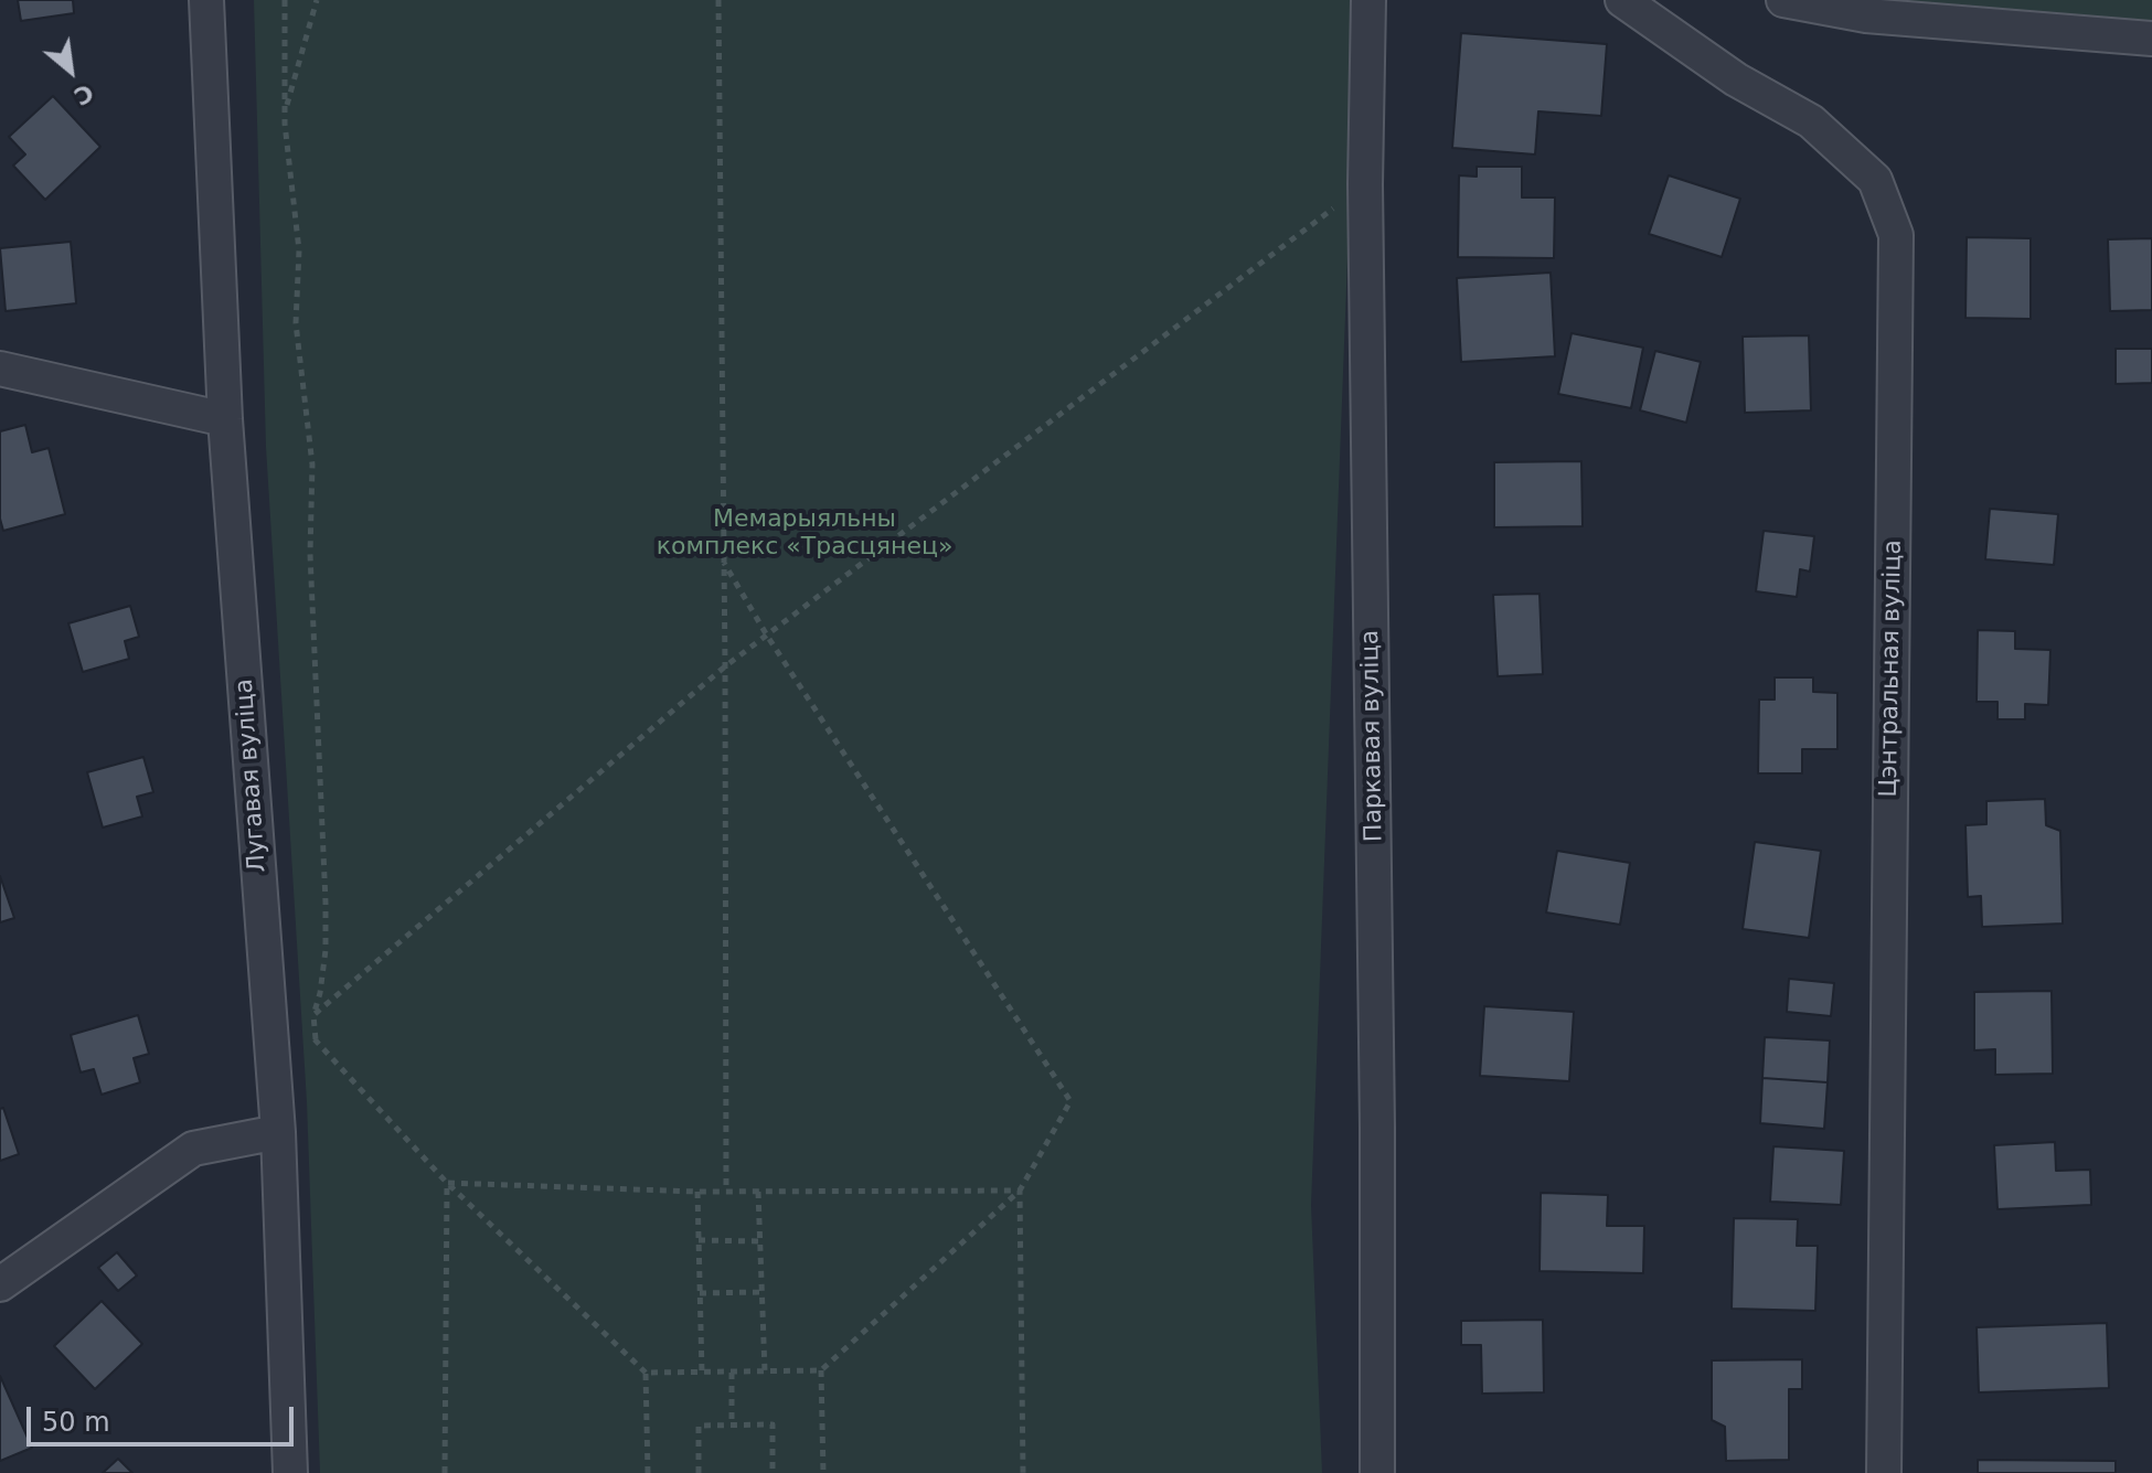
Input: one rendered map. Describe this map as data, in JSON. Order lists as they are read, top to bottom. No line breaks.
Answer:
{"streets":{"street":["Цэнтральная вуліца","Паркавая вуліца","Лугавая вуліца"]},"parks":["Мемарыяльны комплекс «Трасцянец»"],"scale_bar":"50 m","north":"bottom right"}
